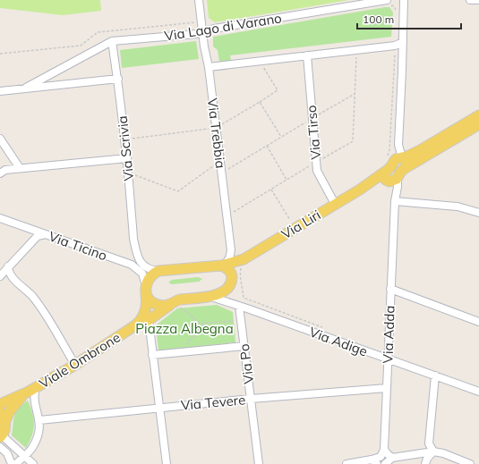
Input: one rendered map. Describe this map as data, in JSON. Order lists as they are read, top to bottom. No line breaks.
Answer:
{"streets":{"main road":["Via Liri","Viale Ombrone"],"street":["Via Lago di Varano","Via Tirso","Via Trebbia","Via Scrivia","Via Ticino","Via Adda","Via Adige","Via Po","Via Tevere"]},"crossings":[["Via Lago di Varano","Via Trebbia"],["Via Lago di Varano","Via Scrivia"],["Via Tirso","Via Liri"],["Via Trebbia","Via Liri"],["Via Liri","Via Adda"],["Via Liri","Via Adige"],["Via Ticino","Viale Ombrone"],["Via Adda","Via Adige"],["Via Adda","Via Tevere"],["Via Adige","Via Po"],["Via Po","Via Tevere"]],"parks":["Piazza Albegna"],"scale_bar":"100 m"}
